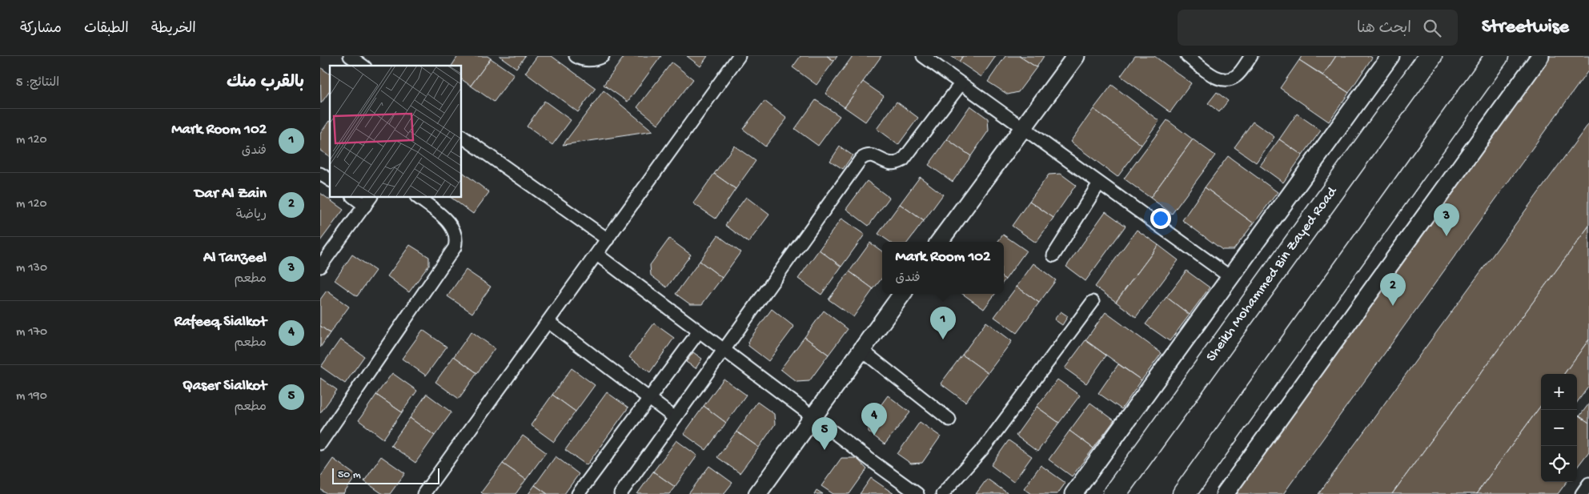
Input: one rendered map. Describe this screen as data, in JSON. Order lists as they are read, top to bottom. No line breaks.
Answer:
{"streets":{"highway":["Sheikh Mohammed Bin Zayed Road"]},"scale_bar":"50 m","page":{"header":"Streetwise","search":"ابحث هنا","nav":["الخريطة","الطبقات","مشاركة"],"heading":["بالقرب منك","النتائج: 5"],"list":[{"mark":"1","name":"Mark Room 102","note":"فندق","value":"120 m"},{"mark":"2","name":"Dar Al Zain","note":"رياضة","value":"120 m"},{"mark":"3","name":"Al Tanzeel","note":"مطعم","value":"130 m"},{"mark":"4","name":"Rafeeq Sialkot","note":"مطعم","value":"170 m"},{"mark":"5","name":"Qaser Sialkot","note":"مطعم","value":"190 m"}],"pins":["3","2","1","4","5"],"popup":["Mark Room 102","فندق"],"map_buttons":["+","−"],"scale":"50 m"}}
